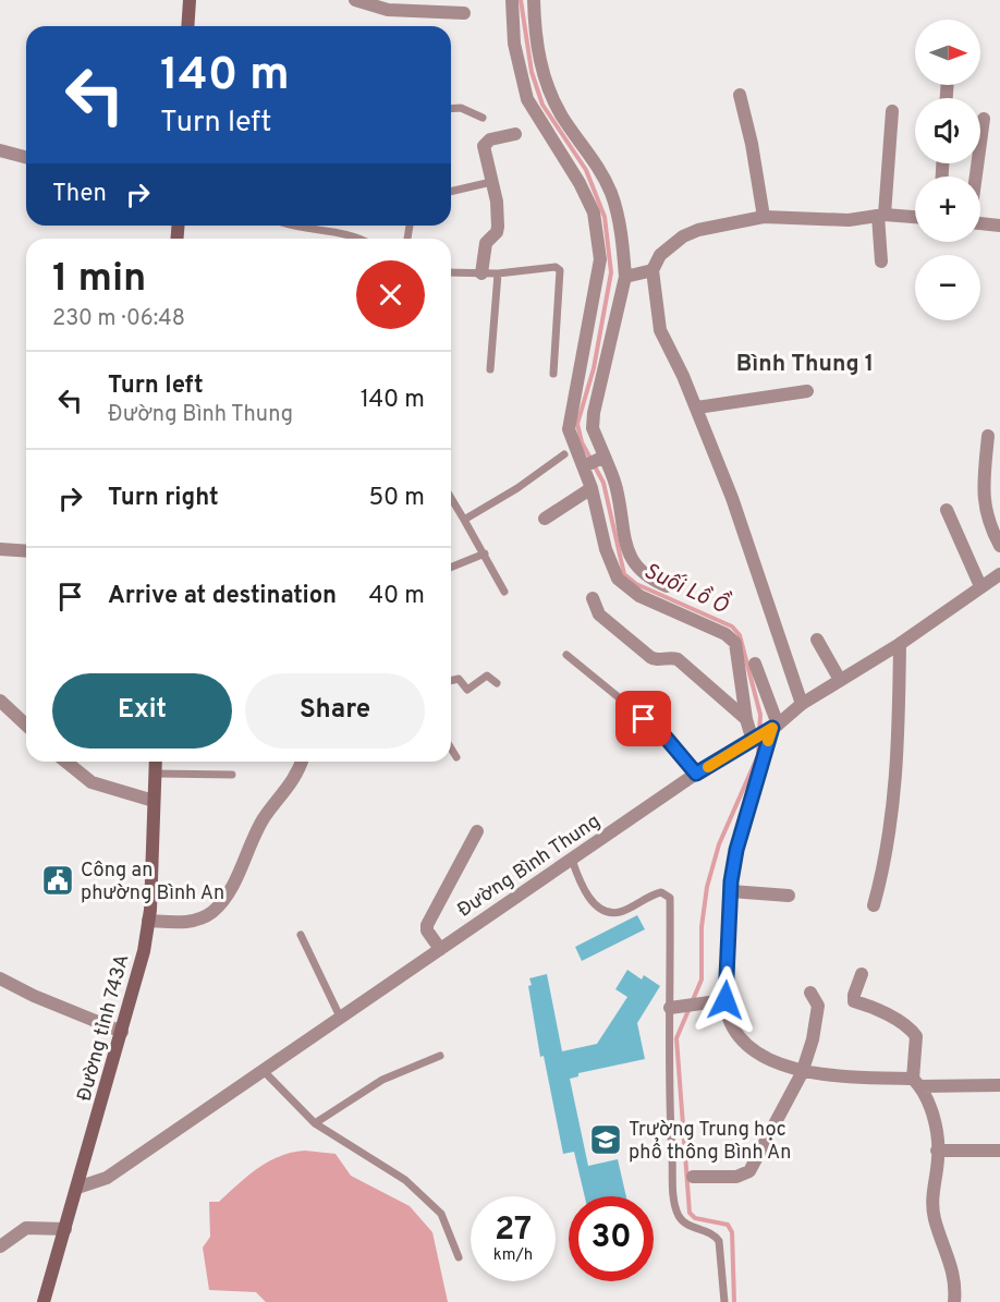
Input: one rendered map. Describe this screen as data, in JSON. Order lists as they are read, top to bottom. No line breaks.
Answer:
{"streets":{"main road":["Đường tỉnh 743A"],"street":["Đường Bình Thung"]},"crossings":[["Đường Bình Thung","Đường tỉnh 743A"]],"districts":["Bình Thung 1"],"water":["Suối Lồ Ồ"],"places":{"public building":["Công an phường Bình An"],"school or university":["Trường Trung học phổ thông Bình An"]},"north":"right","page":{"map_buttons":["+","−"],"turn":["140 m","Turn left"],"then":"Then","heading":["1 min","230 m · 06:48"],"list":[{"name":"Turn left","note":"Đường Bình Thung","value":"140 m"},{"name":"Turn right","value":"50 m"},{"name":"Arrive at destination","value":"40 m"}],"buttons":["Exit","Share"],"speed":"27 km/h","limit":"30"}}
